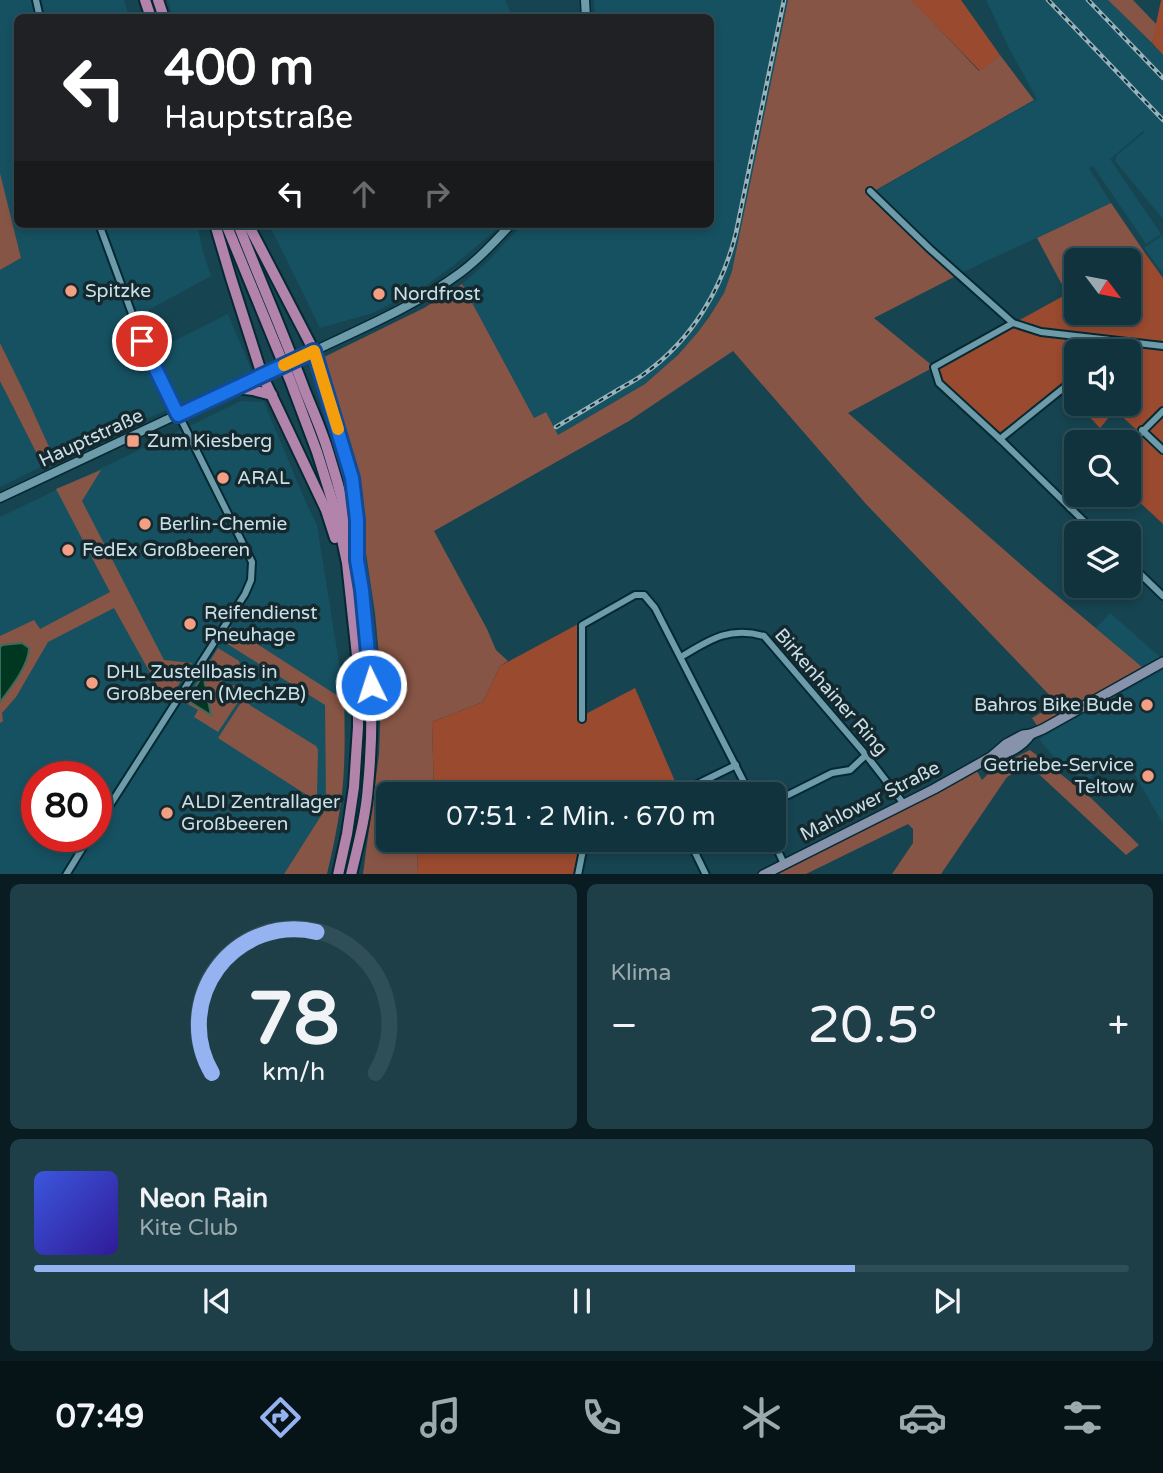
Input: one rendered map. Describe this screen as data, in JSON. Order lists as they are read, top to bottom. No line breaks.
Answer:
{"streets":{"main road":["Mahlower Straße"],"street":["Hauptstraße","Birkenhainer Ring"]},"crossings":[["Birkenhainer Ring","Mahlower Straße"]],"places":{"other":["Spitzke","Nordfrost","ARAL","Berlin-Chemie","FedEx Großbeeren","Reifendienst Pneuhage","DHL Zustellbasis in Großbeeren (MechZB)","Bahros Bike Bude","Getriebe-Service Teltow","ALDI Zentrallager Großbeeren"],"transit":["Zum Kiesberg"]},"north":"bottom right","page":{"turn":["400 m","Hauptstraße"],"limit":"80","trip":"07:51 · 2 Min. · 670 m","tile":"Klima","heat":["−","20.5°","+"],"song":["Neon Rain","Kite Club"],"tabs":"07:49","gauge":["78","km/h"]}}
